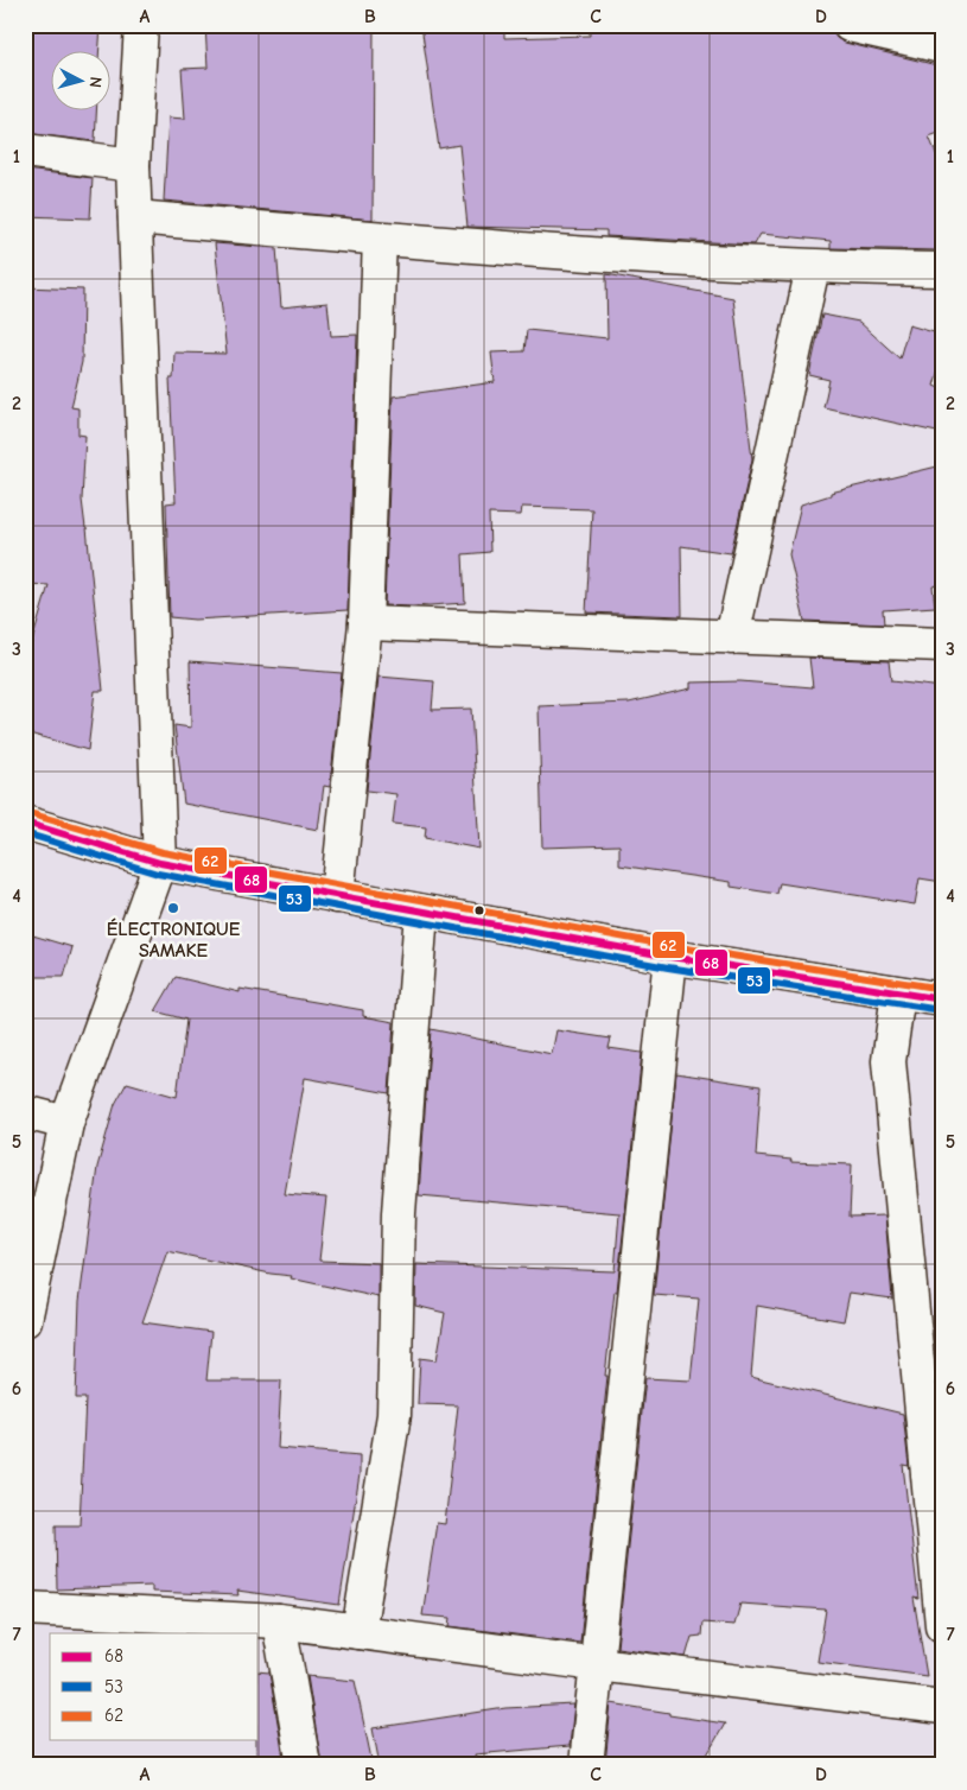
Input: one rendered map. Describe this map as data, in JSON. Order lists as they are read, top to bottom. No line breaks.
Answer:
{"places":["ÉLECTRONIQUE SAMAKE"],"lines":["transit line 62","transit line 68","transit line 53"],"legend":["68","53","62"],"north":"right","grid":{"columns":["A","B","C","D"],"rows":["1","2","3","4","5","6","7"]}}
